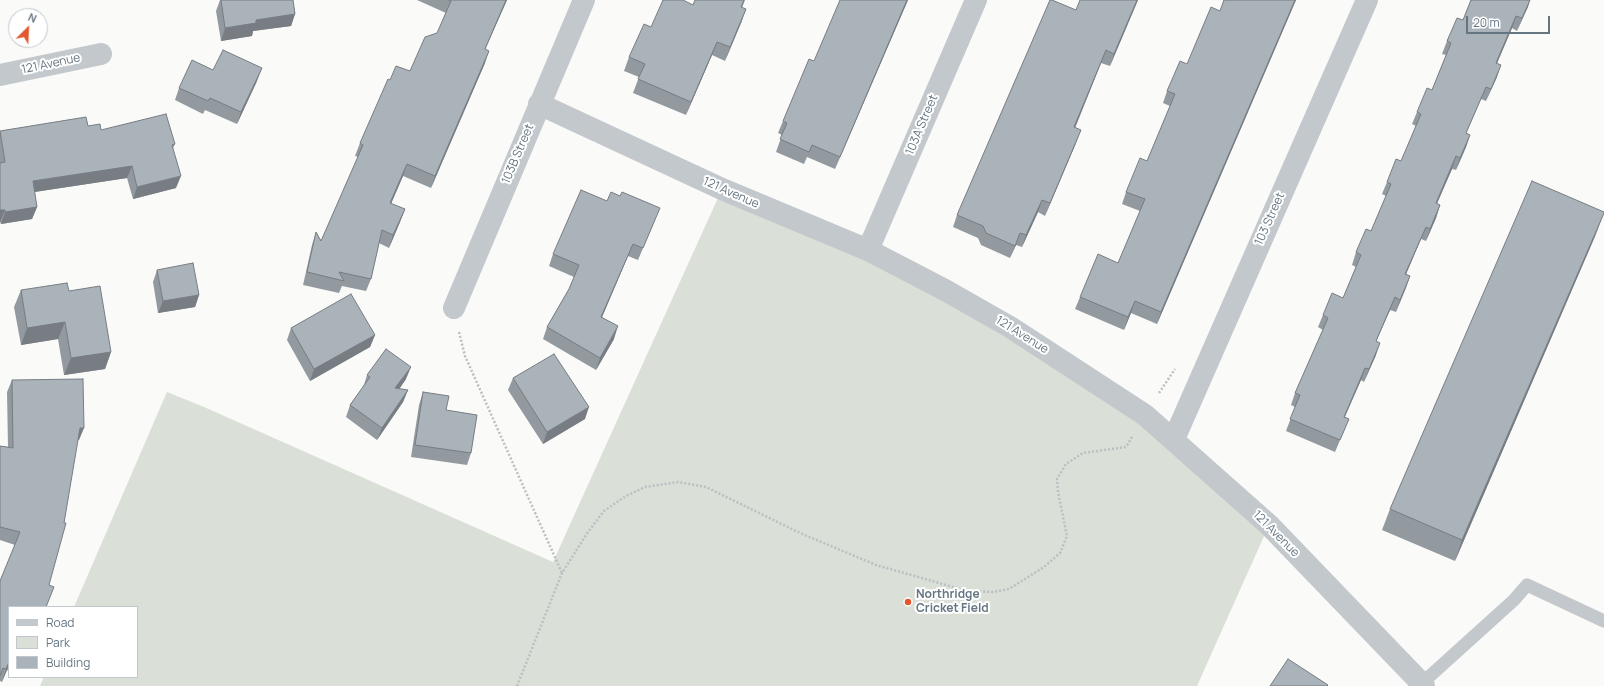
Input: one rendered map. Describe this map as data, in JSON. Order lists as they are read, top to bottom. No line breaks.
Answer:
{"streets":{"street":["121 Avenue","103A Street","103B Street","103 Street"]},"crossings":[["121 Avenue","103A Street"],["121 Avenue","103B Street"],["121 Avenue","103 Street"]],"places":["Northridge Cricket Field"],"legend":["Road","Park","Building"],"scale_bar":"20 m","north":"top right"}
